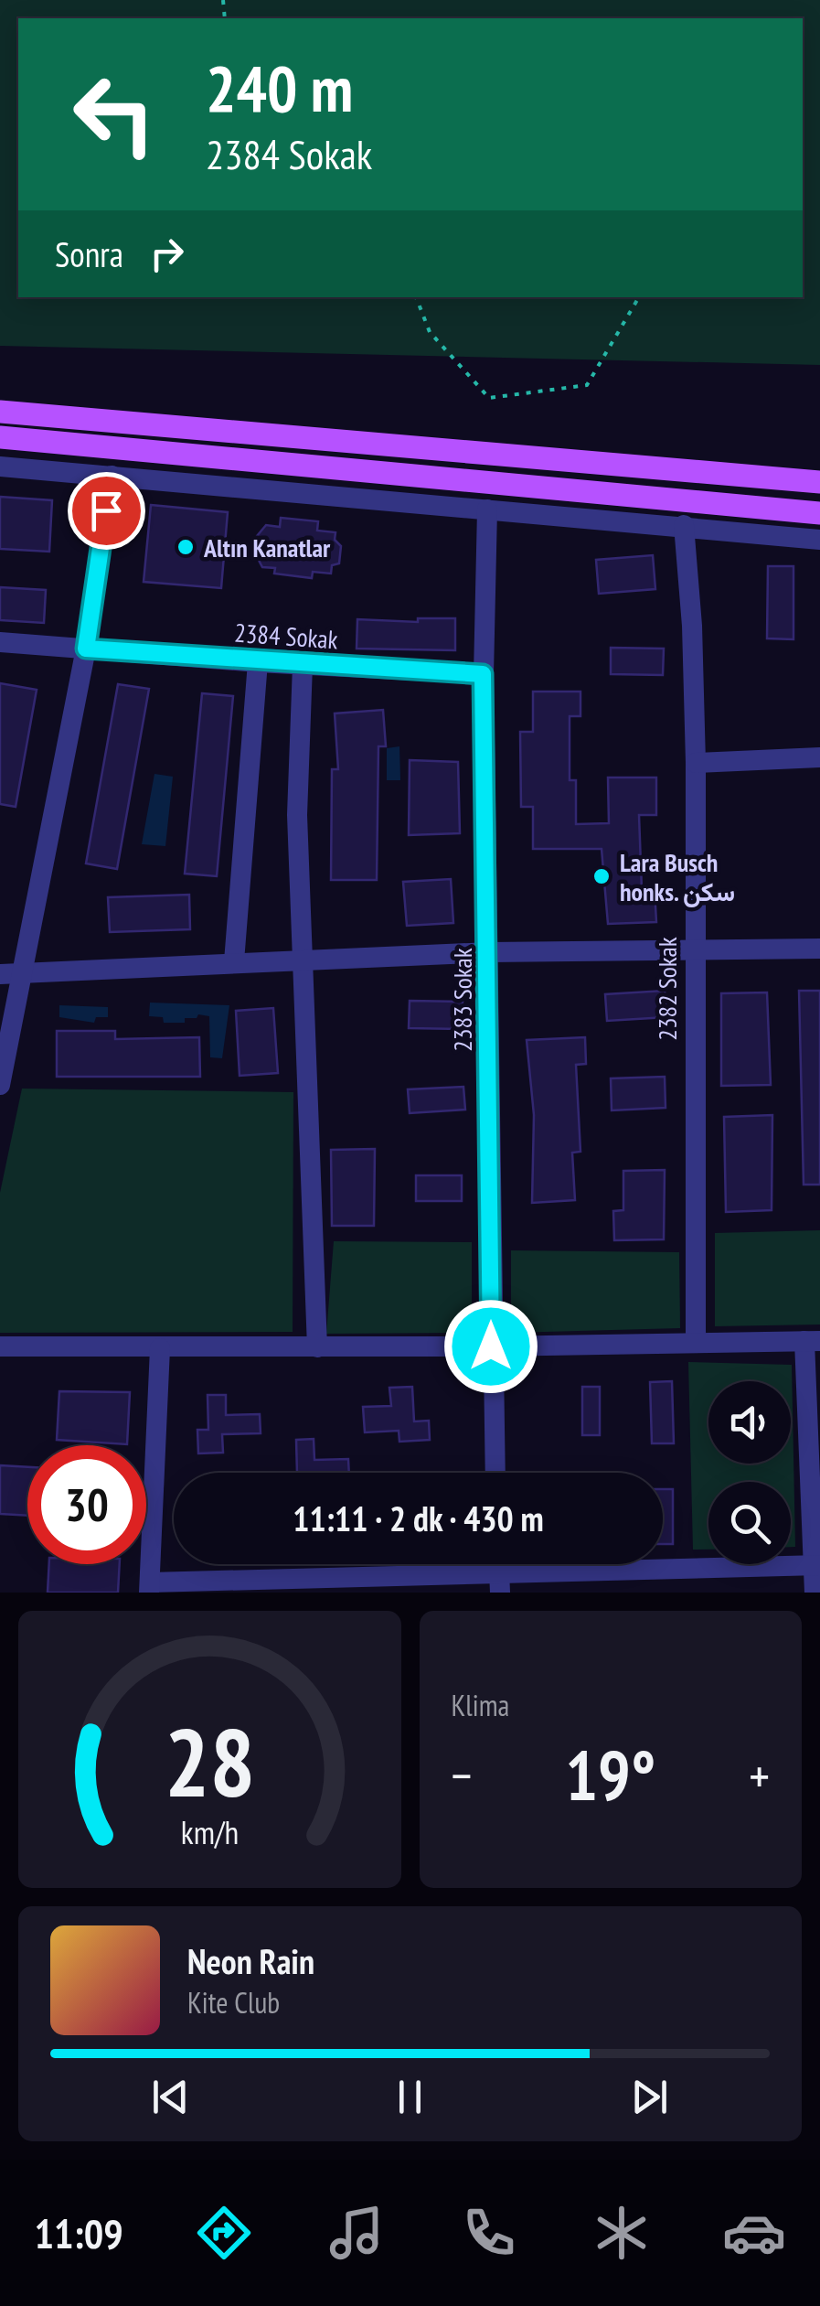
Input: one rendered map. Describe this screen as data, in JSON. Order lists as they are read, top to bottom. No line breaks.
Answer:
{"streets":{"street":["2384 Sokak","2382 Sokak","2383 Sokak"]},"crossings":[["2384 Sokak","2383 Sokak"]],"places":["Altın Kanatlar","Lara Busch honks. سكن"],"page":{"turn":["240 m","2384 Sokak"],"then":"Sonra","limit":"30","trip":"11:11 · 2 dk · 430 m","tile":"Klima","heat":["−","19°","+"],"song":["Neon Rain","Kite Club"],"tabs":"11:09","gauge":["28","km/h"]}}
